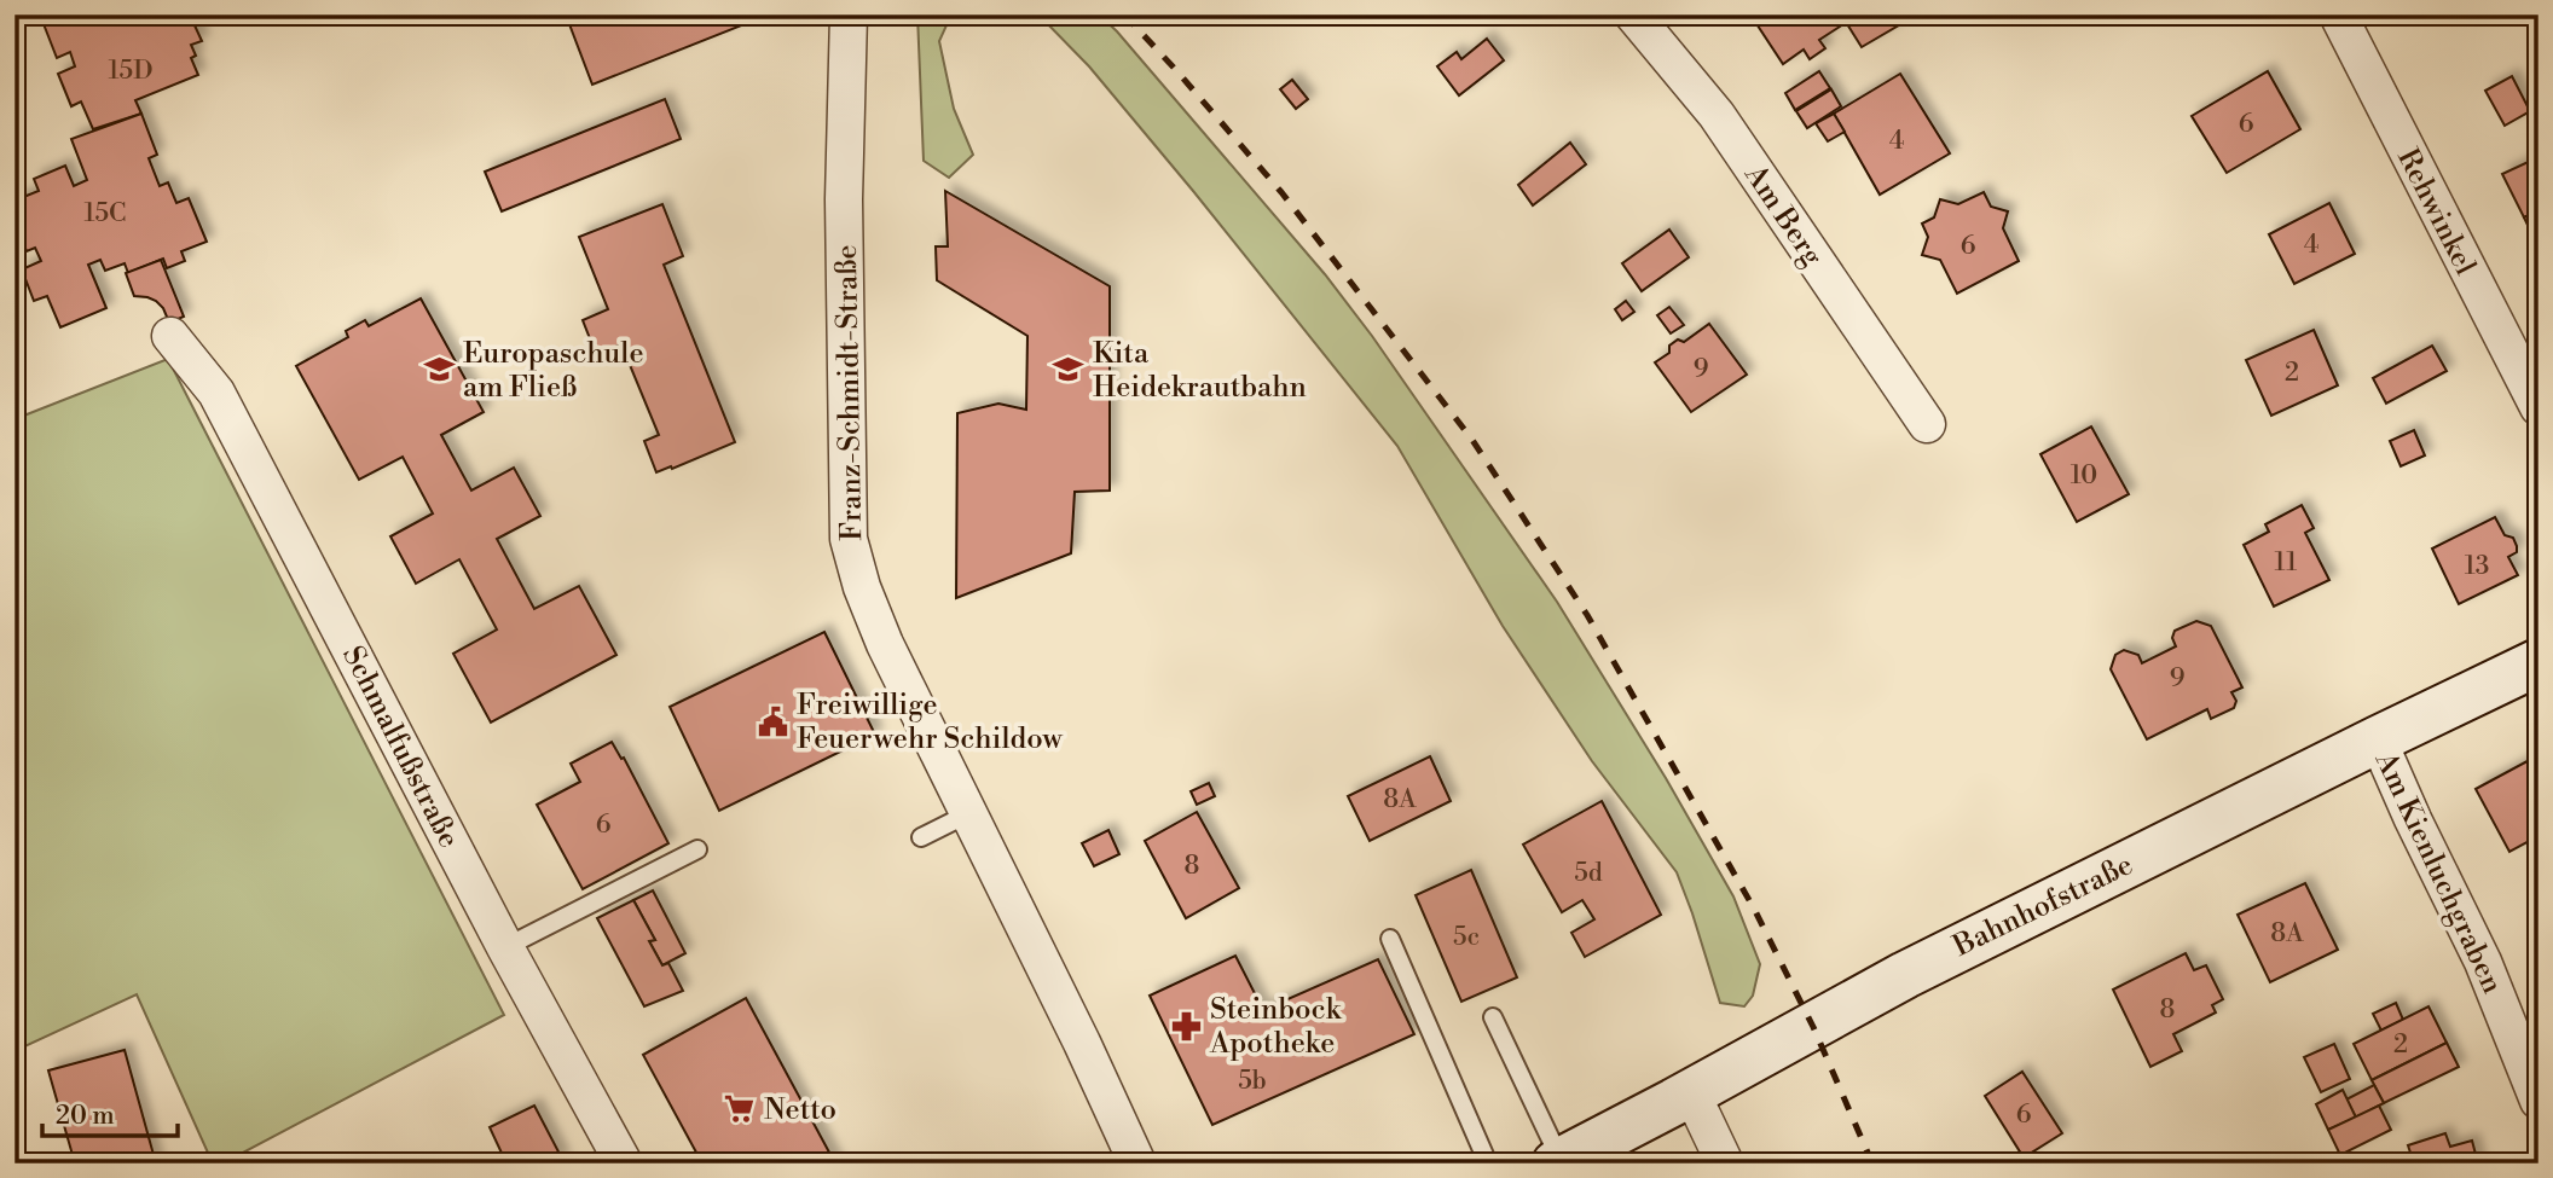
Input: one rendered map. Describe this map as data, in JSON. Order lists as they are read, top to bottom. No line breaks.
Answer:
{"streets":{"street":["Rehwinkel","Am Berg","Franz-Schmidt-Straße","Schmalfußstraße","Am Kienluchgraben","Bahnhofstraße"]},"crossings":[["Am Kienluchgraben","Bahnhofstraße"]],"places":{"school or university":["Europaschule am Fließ","Kita Heidekrautbahn"],"public building":["Freiwillige Feuerwehr Schildow"],"pharmacy":["Steinbock Apotheke"],"supermarket":["Netto"]},"house_numbers":["15D","6","4","15C","4","6","9","2","10","11","13","9","8A","6","8","5d","8A","5c","8","2","5b","6"],"scale_bar":"20 m"}
